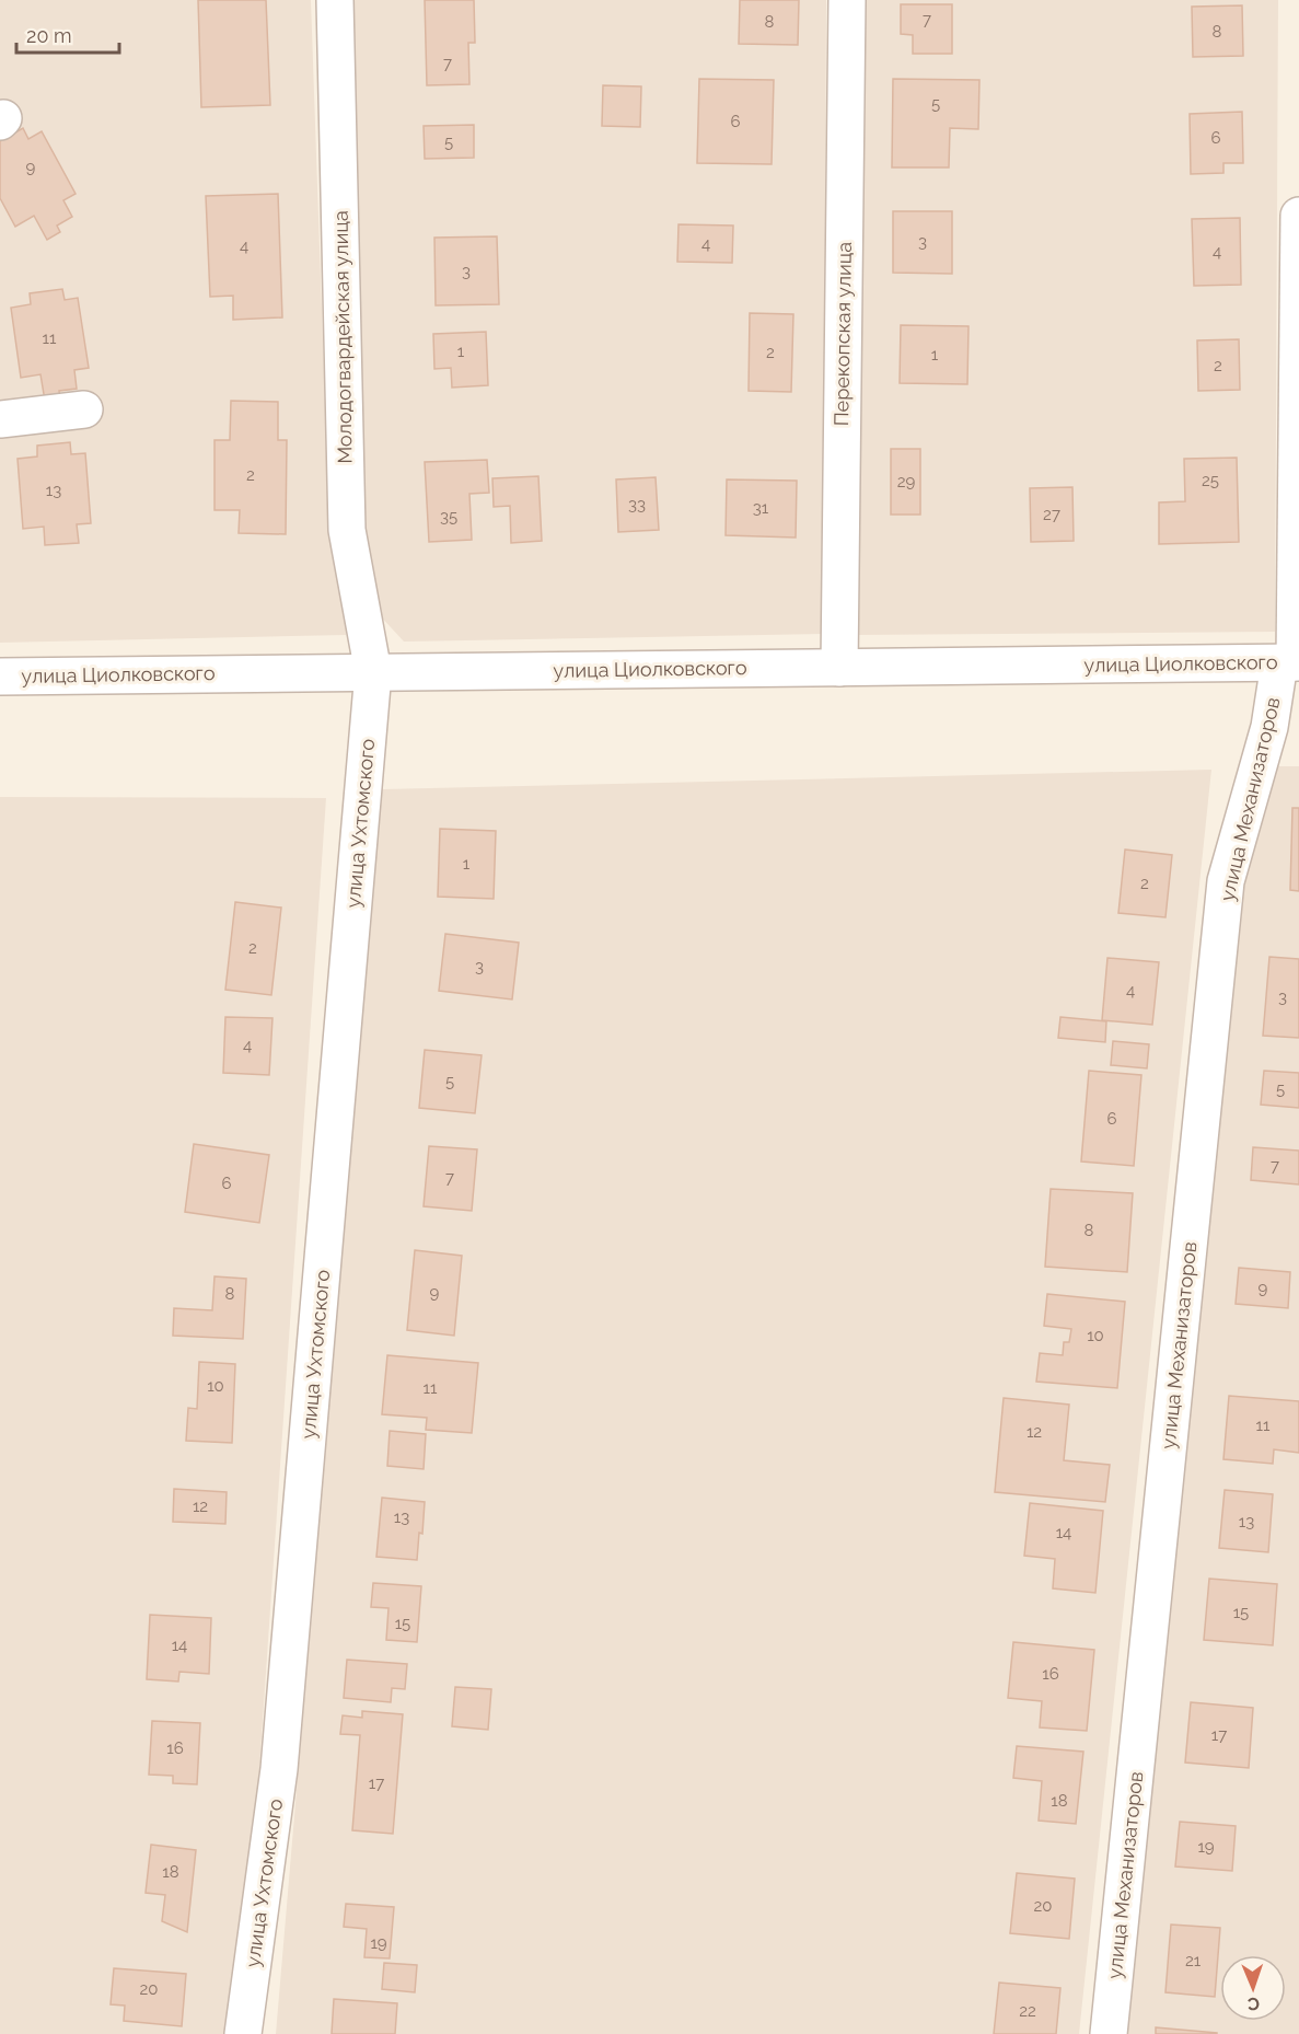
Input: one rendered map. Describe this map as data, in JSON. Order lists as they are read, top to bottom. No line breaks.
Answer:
{"streets":{"street":["Перекопская улица","Молодогвардейская улица","улица Циолковского","улица Механизаторов","улица Ухтомского"]},"crossings":[["Перекопская улица","улица Циолковского"],["Молодогвардейская улица","улица Циолковского"],["Молодогвардейская улица","улица Ухтомского"],["улица Циолковского","улица Механизаторов"],["улица Циолковского","улица Ухтомского"]],"house_numbers":["7","8","8","7","5","6","6","5","9","3","4","4","4","3","11","1","2","1","2","2","25","29","13","33","31","27","35","1","2","2","3","4","3","4","5","5","6","7","7","6","8","9","9","8","10","10","11","11","12","12","13","13","14","15","15","14","16","17","16","17","18","19","18","20","19","21","20","22"],"scale_bar":"20 m","north":"bottom"}
